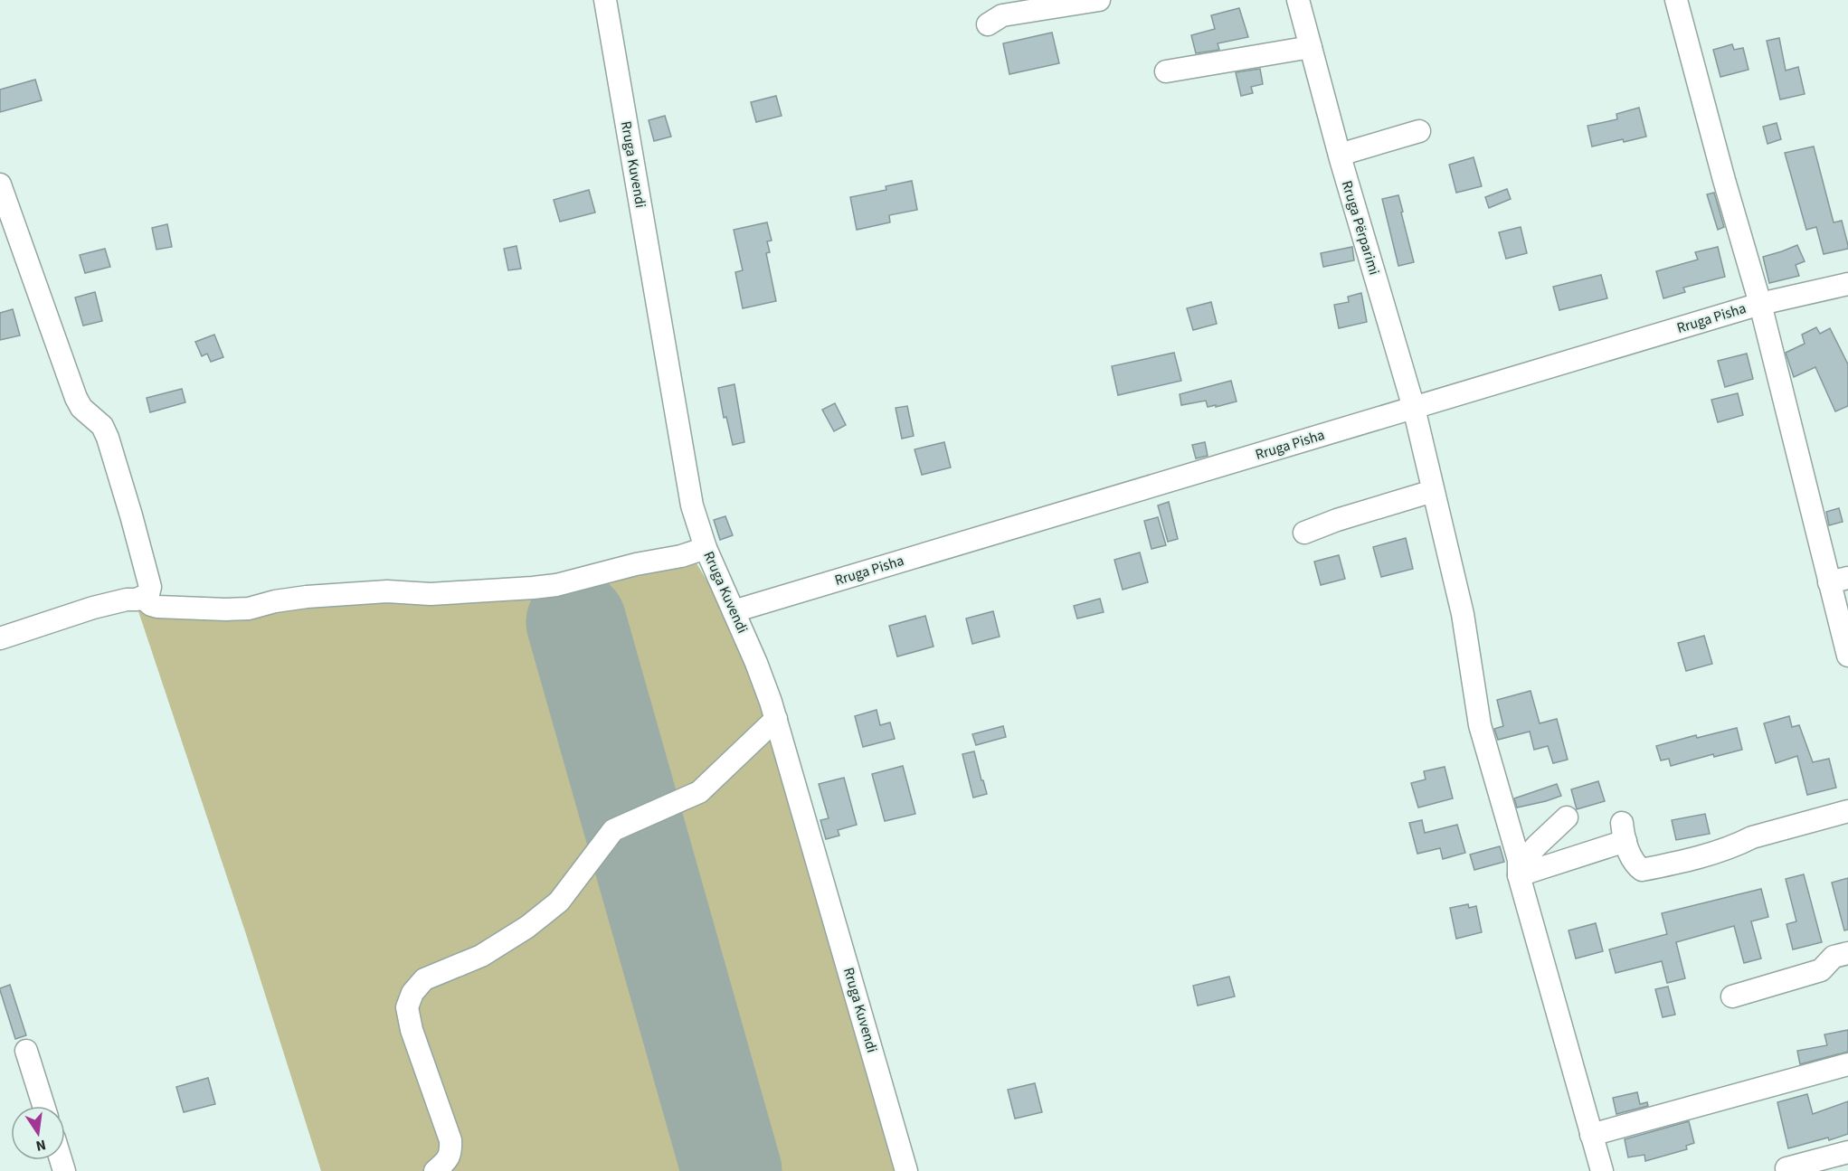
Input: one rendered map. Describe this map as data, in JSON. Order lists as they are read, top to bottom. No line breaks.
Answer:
{"streets":{"street":["Rruga Kuvendi","Rruga Përparimi","Rruga Pisha"]},"crossings":[["Rruga Kuvendi","Rruga Pisha"],["Rruga Përparimi","Rruga Pisha"]],"north":"bottom"}
